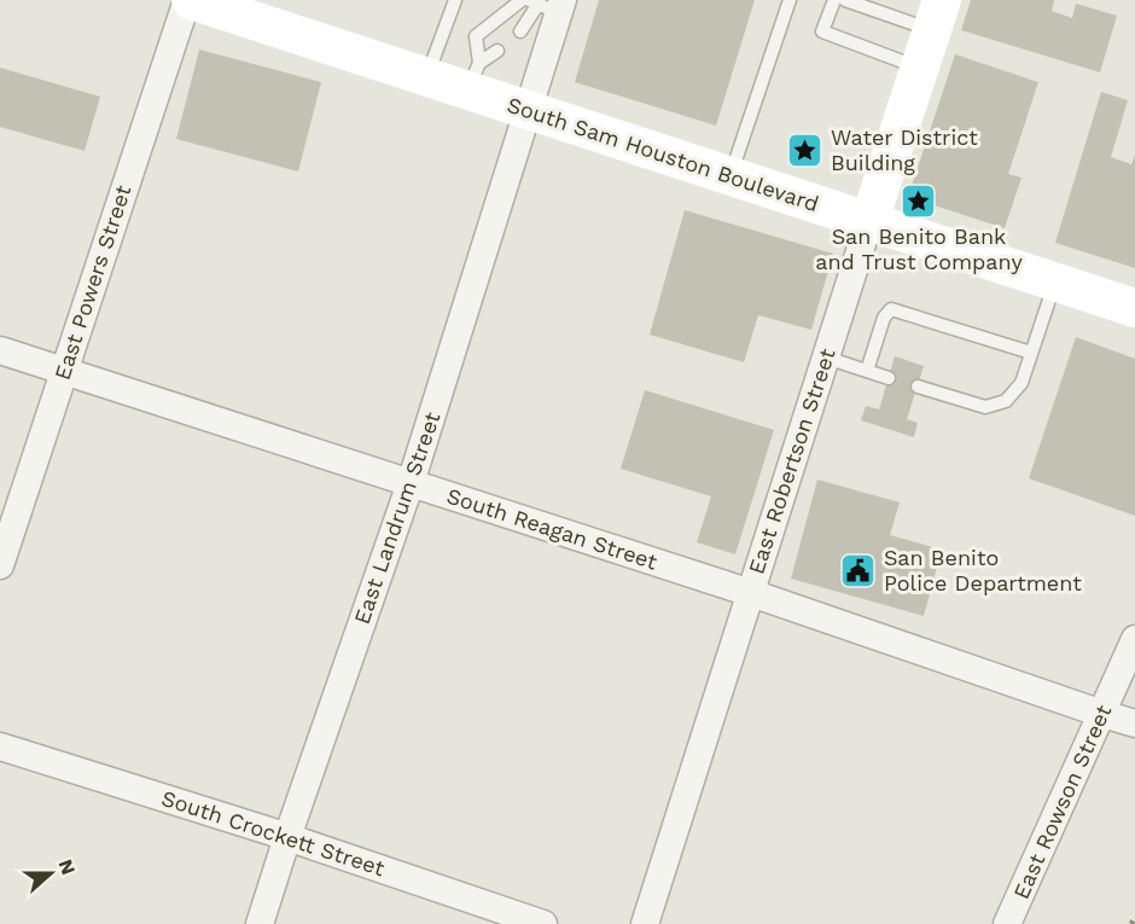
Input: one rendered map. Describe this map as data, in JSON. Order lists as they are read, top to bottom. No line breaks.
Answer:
{"streets":{"main road":["South Sam Houston Boulevard","East Robertson Street"],"street":["East Powers Street","East Landrum Street","South Reagan Street","East Rowson Street","South Crockett Street"]},"crossings":[["South Sam Houston Boulevard","East Powers Street"],["South Sam Houston Boulevard","East Robertson Street"],["South Sam Houston Boulevard","East Landrum Street"],["East Powers Street","South Reagan Street"],["East Robertson Street","South Reagan Street"],["East Landrum Street","South Reagan Street"],["East Landrum Street","South Crockett Street"],["South Reagan Street","East Rowson Street"]],"places":{"place":["Water District Building","San Benito Bank and Trust Company"],"public building":["San Benito Police Department"]},"north":"right"}
